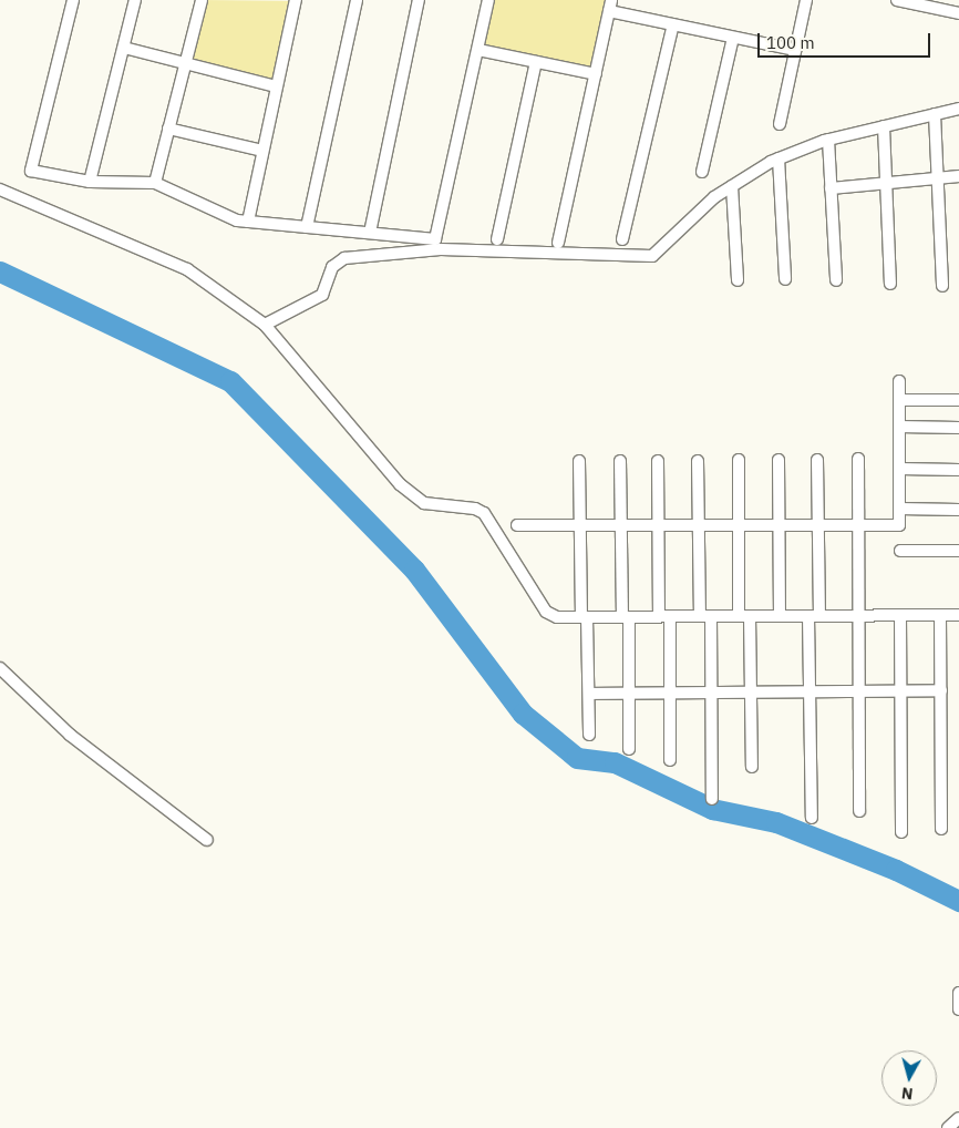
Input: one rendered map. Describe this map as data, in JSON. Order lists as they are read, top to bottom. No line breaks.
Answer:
{"scale_bar":"100 m","north":"bottom"}
